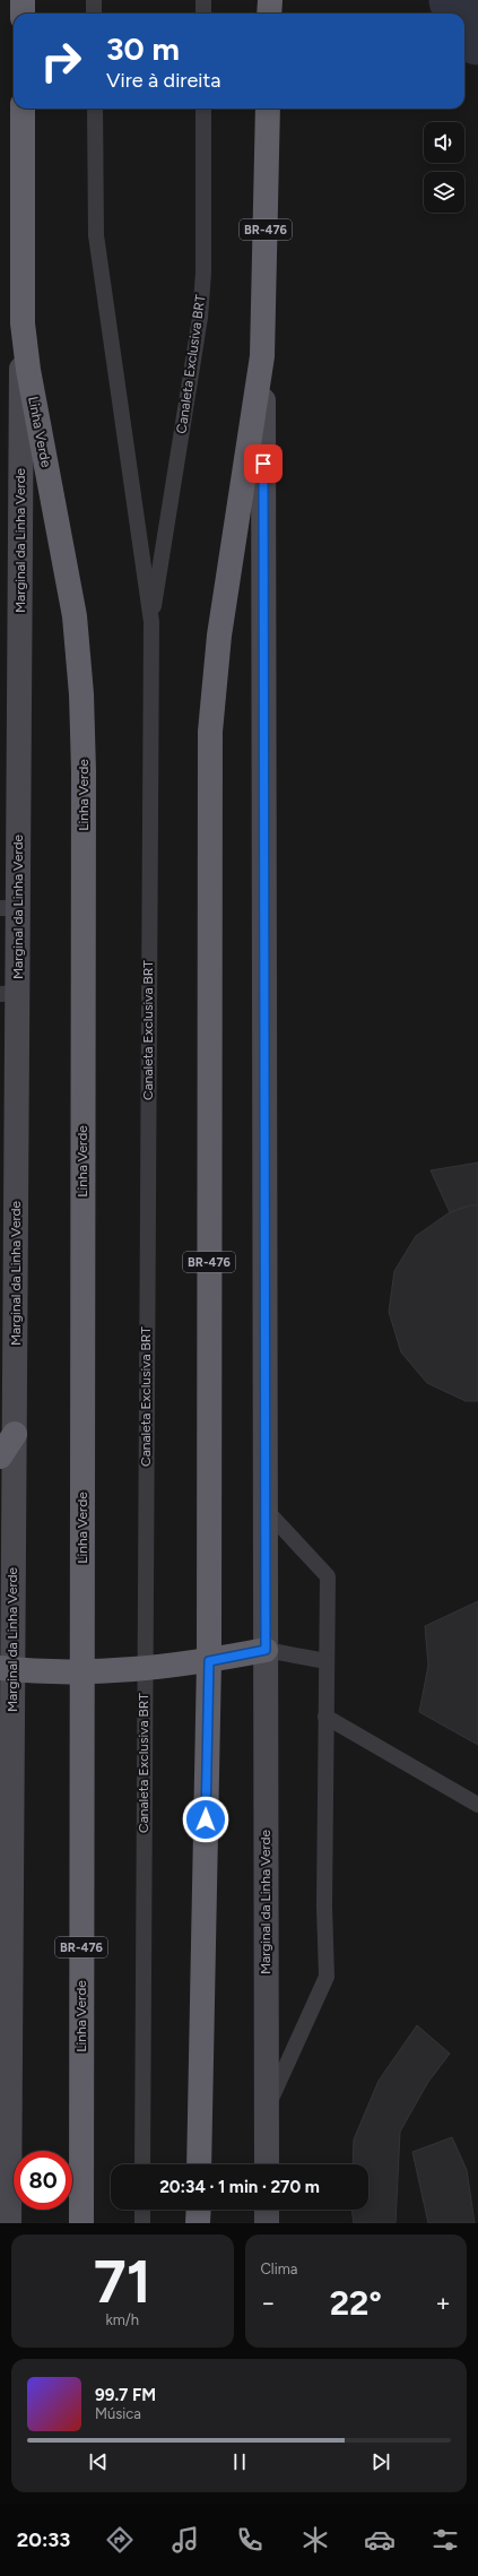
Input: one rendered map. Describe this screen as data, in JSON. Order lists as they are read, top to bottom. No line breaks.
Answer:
{"streets":{"highway":["BR-476","Linha Verde"],"main road":["Marginal da Linha Verde"],"lane":["Canaleta Exclusiva BRT"]},"crossings":[["BR-476","Marginal da Linha Verde"],["Linha Verde","Marginal da Linha Verde"]],"page":{"turn":["30 m","Vire à direita"],"limit":"80","trip":"20:34 · 1 min · 270 m","tile":[["71","km/h"],"Clima"],"heat":["−","22°","+"],"song":["99.7 FM","Música"],"tabs":"20:33"}}
